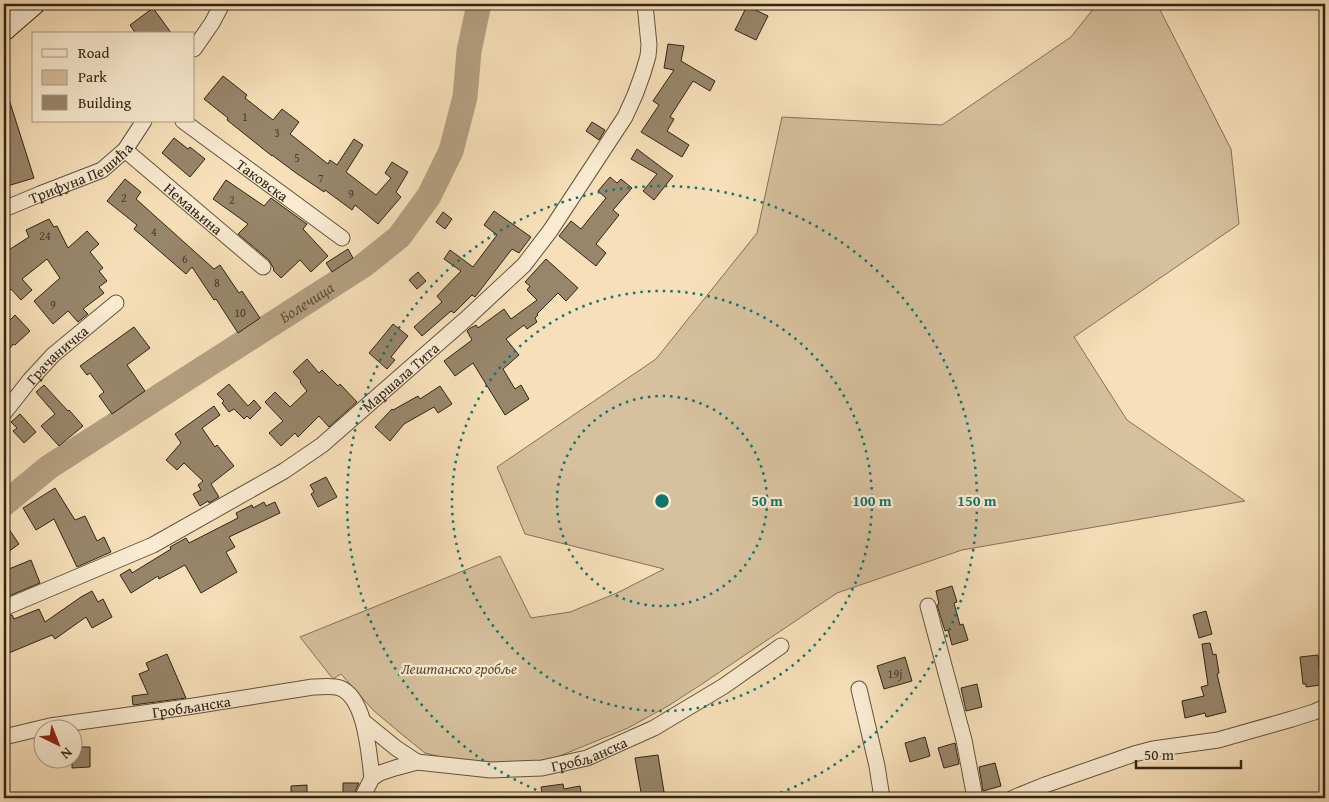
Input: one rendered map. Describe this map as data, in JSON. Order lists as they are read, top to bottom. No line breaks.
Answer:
{"streets":{"street":["Трифуна Пешића","Таковска","Немањина","Грачаничка","Маршала Тита","Гробљанска"]},"crossings":[["Трифуна Пешића","Немањина"]],"water":["Болечица"],"parks":["Лештанско гробље"],"house_numbers":["1","3","5","7","9","2","2","4","24","6","8","9","10","19j"],"legend":["Road","Park","Building"],"scale_bar":"50 m","north":"bottom right","rings":["50 m","100 m","150 m"]}
